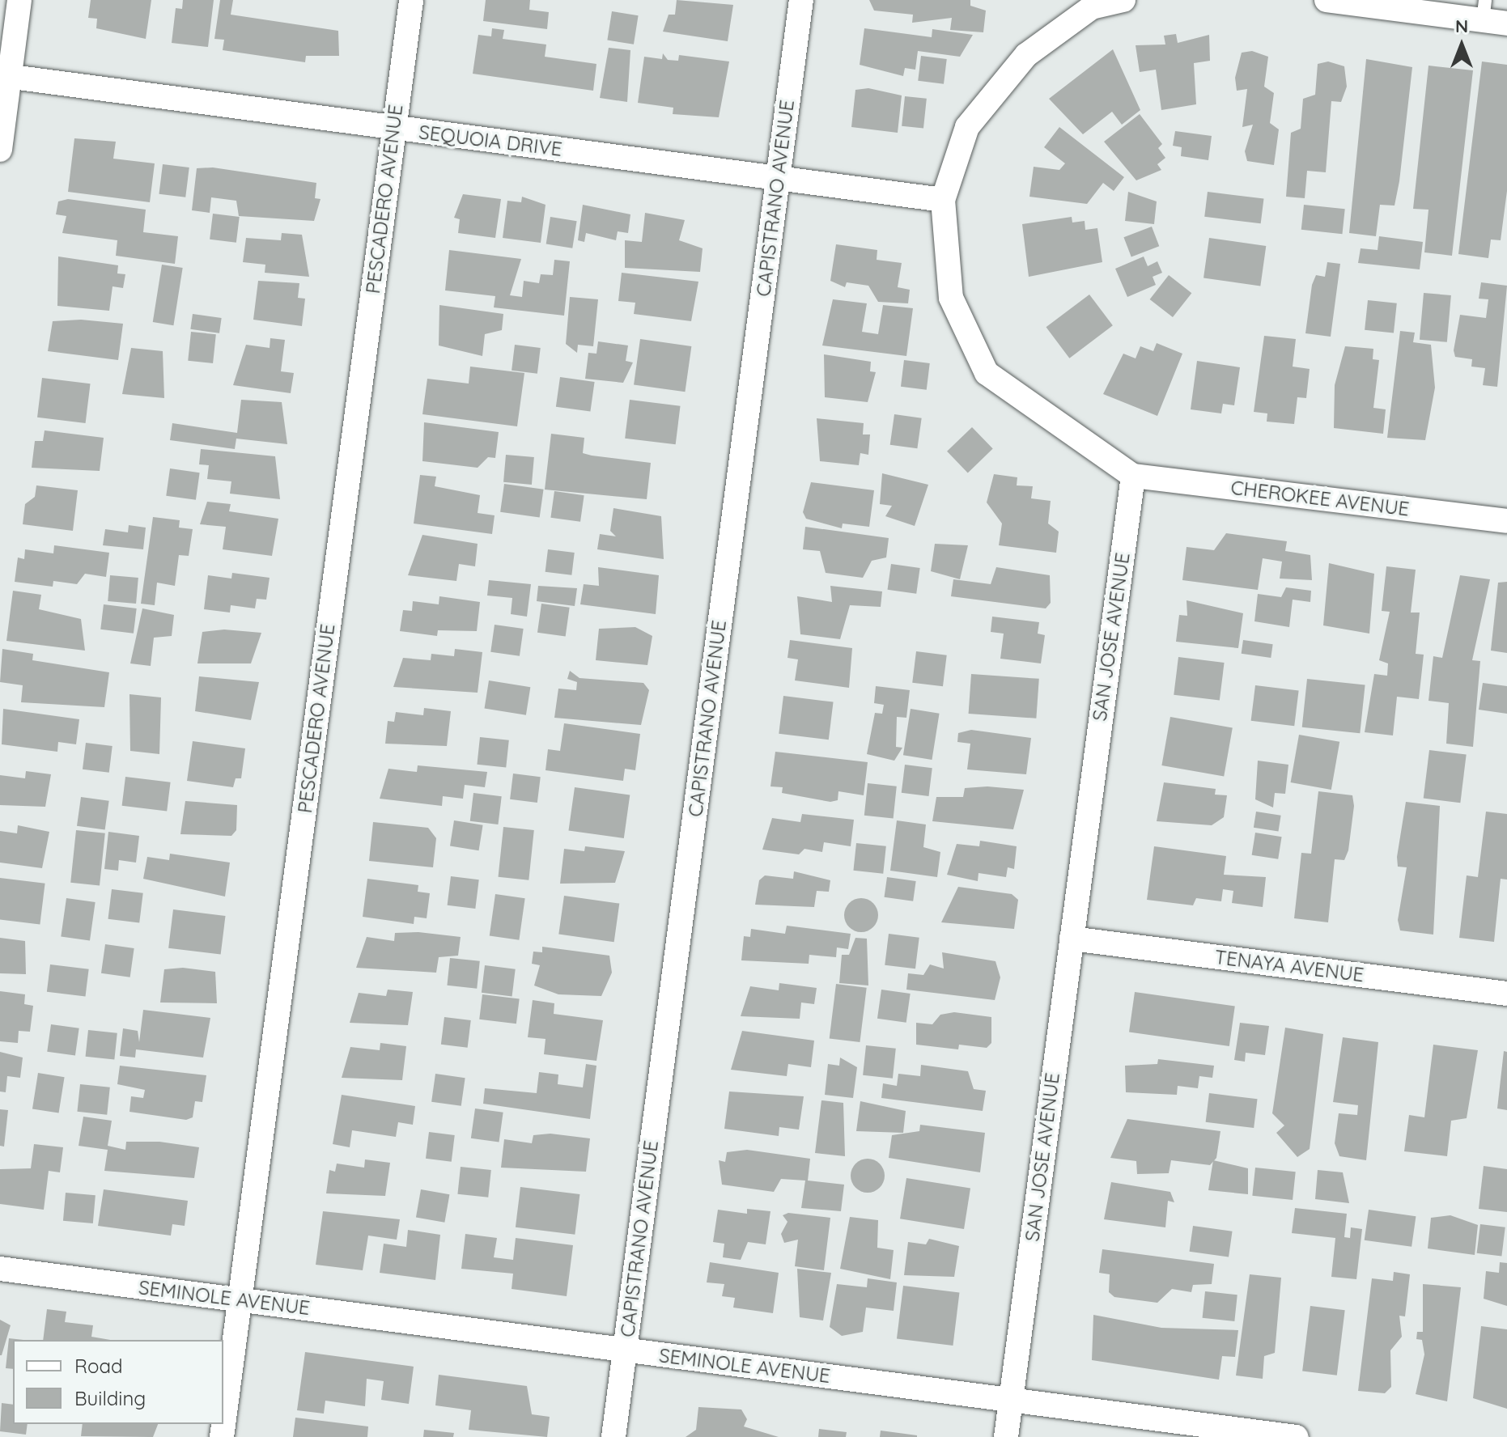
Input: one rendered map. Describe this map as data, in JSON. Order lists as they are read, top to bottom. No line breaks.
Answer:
{"streets":{"street":["SEQUOIA DRIVE","CAPISTRANO AVENUE","PESCADERO AVENUE","CHEROKEE AVENUE","SAN JOSE AVENUE","TENAYA AVENUE","SEMINOLE AVENUE"]},"crossings":[["SEQUOIA DRIVE","CAPISTRANO AVENUE"],["SEQUOIA DRIVE","PESCADERO AVENUE"],["CAPISTRANO AVENUE","SEMINOLE AVENUE"],["PESCADERO AVENUE","SEMINOLE AVENUE"],["CHEROKEE AVENUE","SAN JOSE AVENUE"],["SAN JOSE AVENUE","TENAYA AVENUE"],["SAN JOSE AVENUE","SEMINOLE AVENUE"]],"legend":["Road","Building"],"north":"top"}
